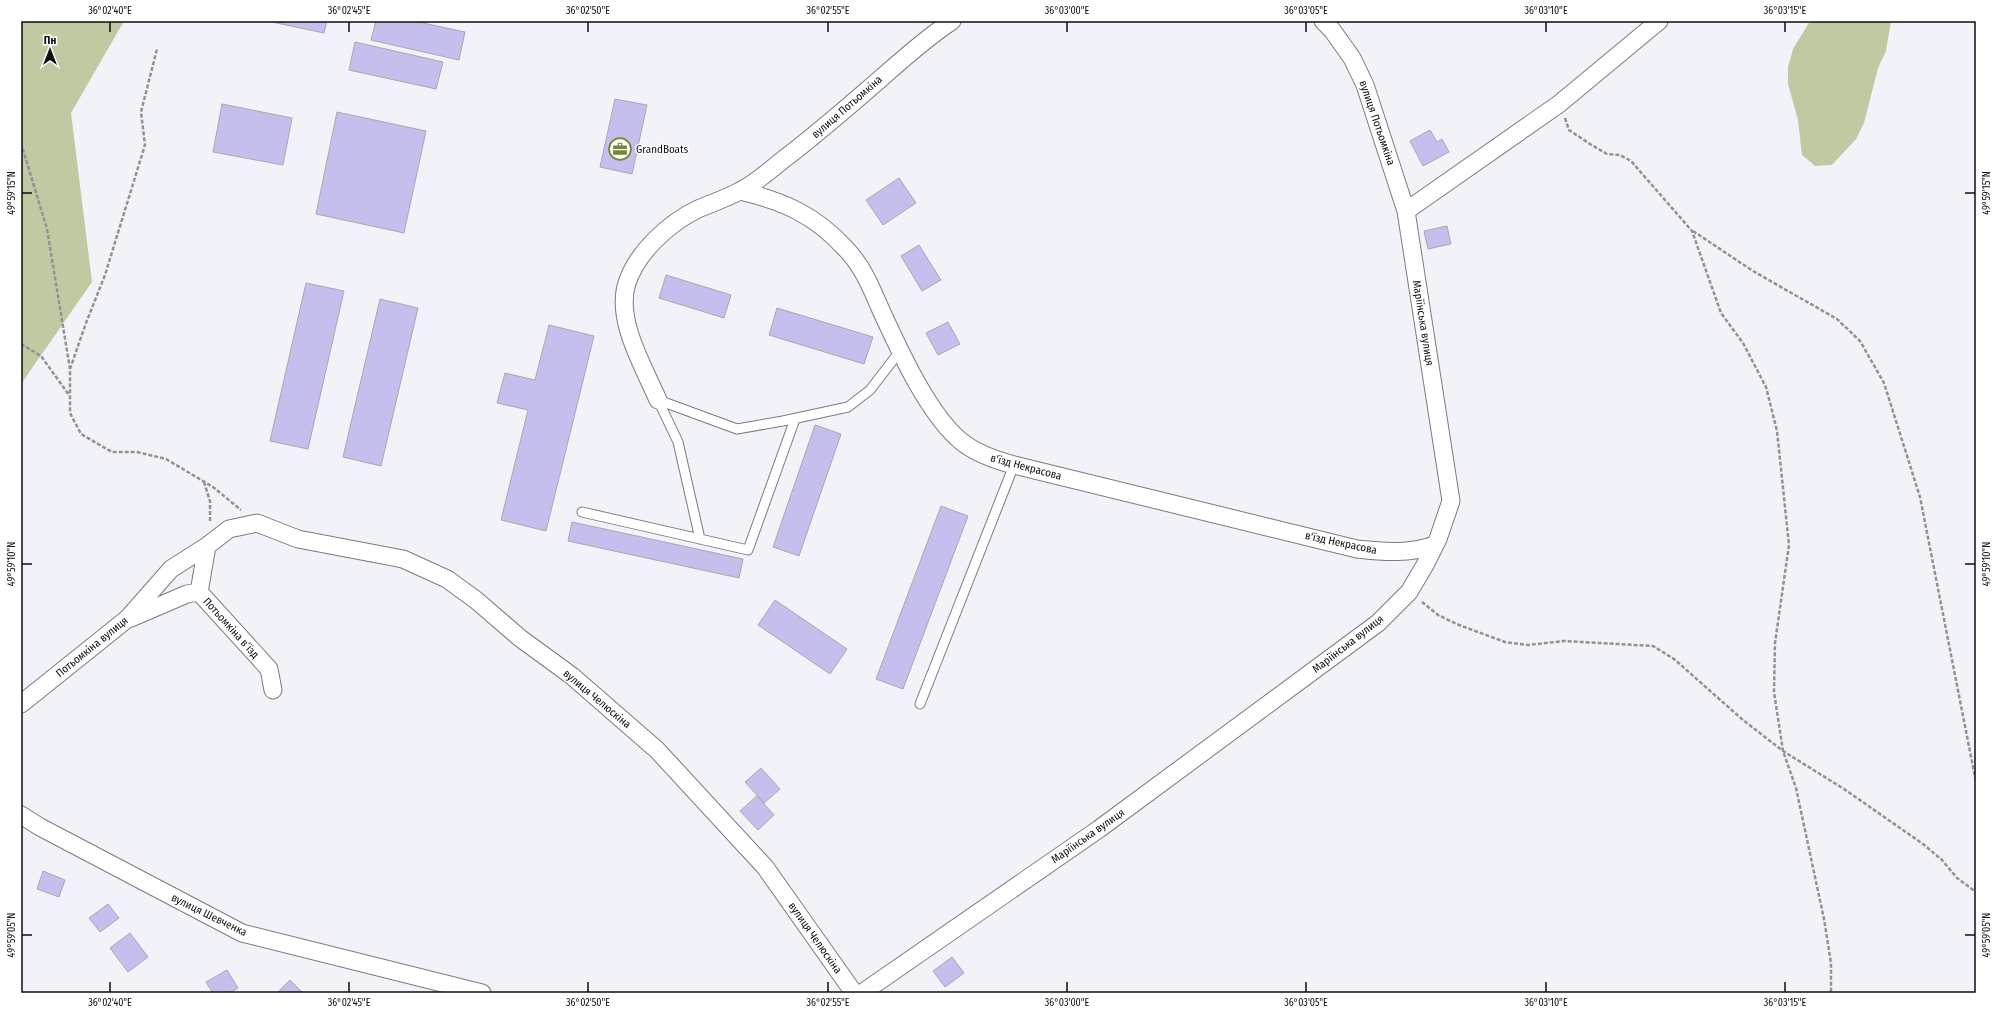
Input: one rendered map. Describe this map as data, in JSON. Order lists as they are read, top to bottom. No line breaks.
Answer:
{"streets":{"street":["вулиця Потьомкіна","Маріїнська вулиця","в'їзд Некрасова","Потьомкіна в’їзд","Потьомкіна вулиця","вулиця Челюскіна","вулиця Шевченка"]},"crossings":[["вулиця Потьомкіна","Маріїнська вулиця"],["вулиця Потьомкіна","в'їзд Некрасова"],["Маріїнська вулиця","в'їзд Некрасова"],["Потьомкіна в’їзд","Потьомкіна вулиця"],["Потьомкіна вулиця","вулиця Челюскіна"]],"places":{"office":["GrandBoats"]},"north":"top","coordinates":["36°02'40\"E","36°02'45\"E","36°02'50\"E","36°02'55\"E","36°03'00\"E","36°03'05\"E","36°03'10\"E","36°03'15\"E","49°59'15\"N","49°59'10\"N","49°59'05\"N"]}
